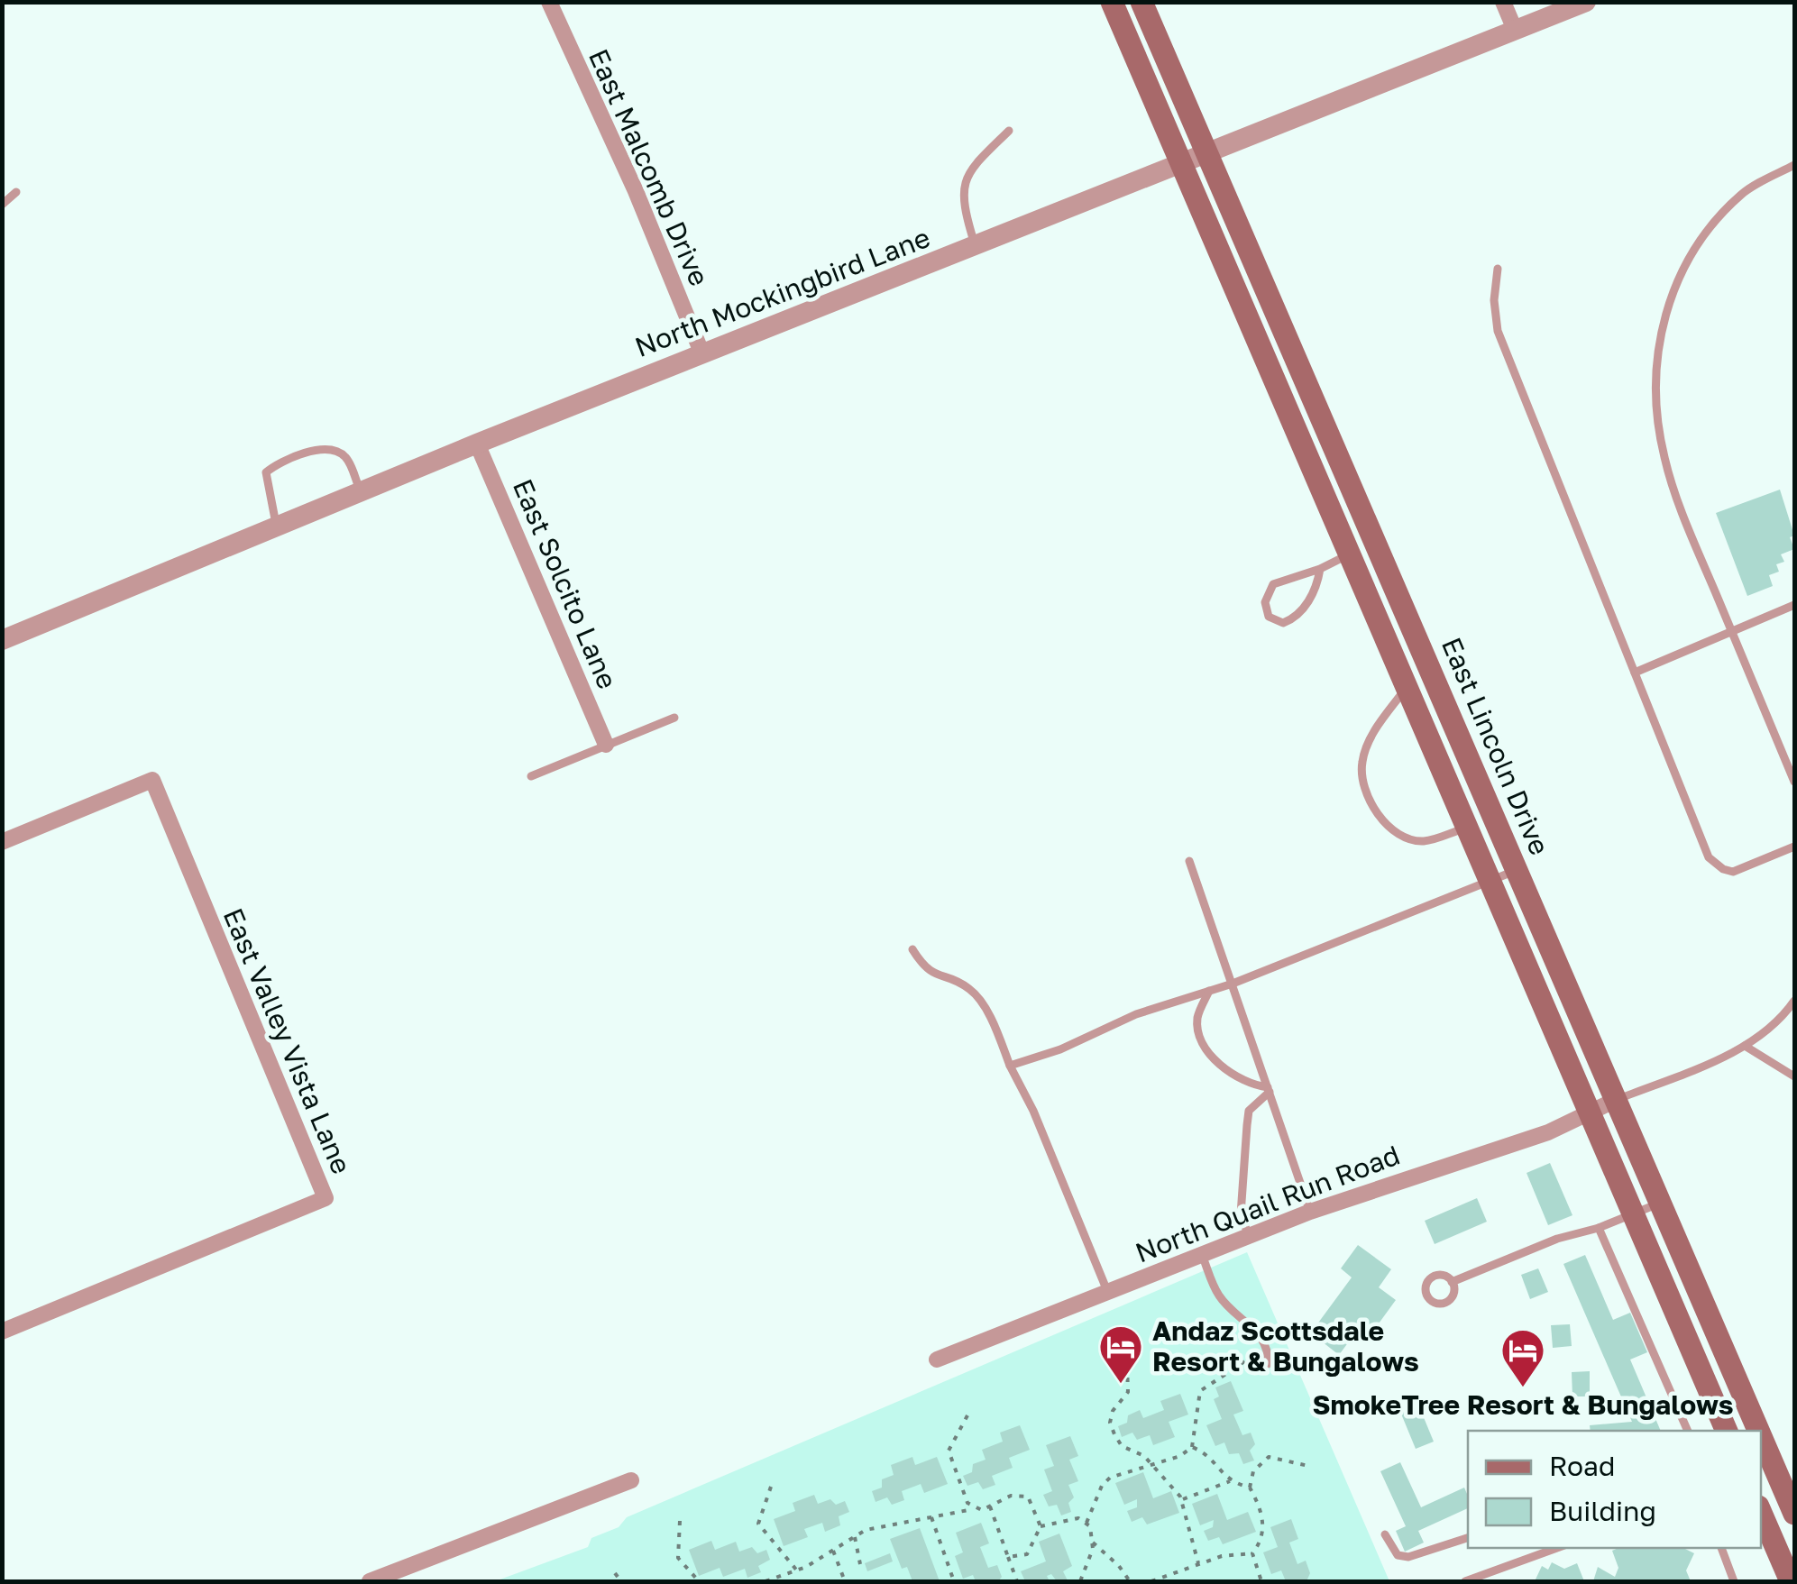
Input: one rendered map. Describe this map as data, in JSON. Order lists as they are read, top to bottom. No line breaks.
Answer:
{"streets":{"main road":["East Lincoln Drive"],"street":["East Malcomb Drive","North Mockingbird Lane","East Solcito Lane","East Valley Vista Lane","North Quail Run Road"]},"crossings":[["East Malcomb Drive","North Mockingbird Lane"],["North Mockingbird Lane","East Solcito Lane"],["North Mockingbird Lane","East Lincoln Drive"],["East Lincoln Drive","North Quail Run Road"]],"places":{"hotel":["Andaz Scottsdale Resort & Bungalows","SmokeTree Resort & Bungalows"]},"legend":["Road","Building"]}
